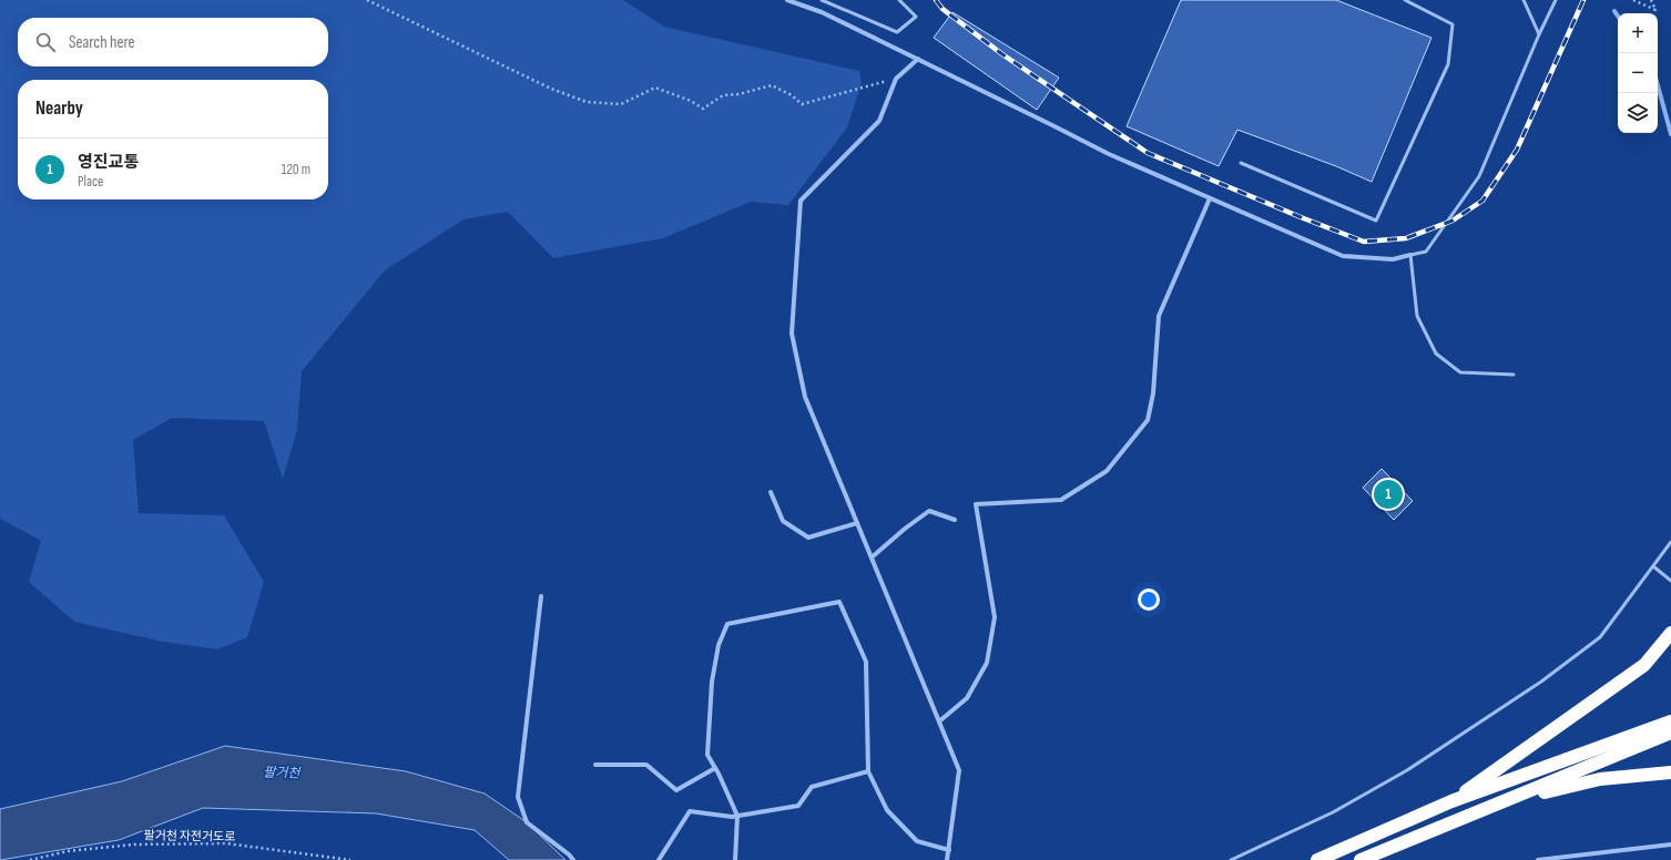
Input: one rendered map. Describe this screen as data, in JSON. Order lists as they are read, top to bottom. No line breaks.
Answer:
{"streets":{"path":["팔거천 자전거도로"]},"water":["팔거천"],"page":{"map_buttons":["+","−"],"search":"Search here","heading":"Nearby","list":[{"mark":"1","name":"영진교통","note":"Place","value":"120 m"}],"pins":"1"}}
